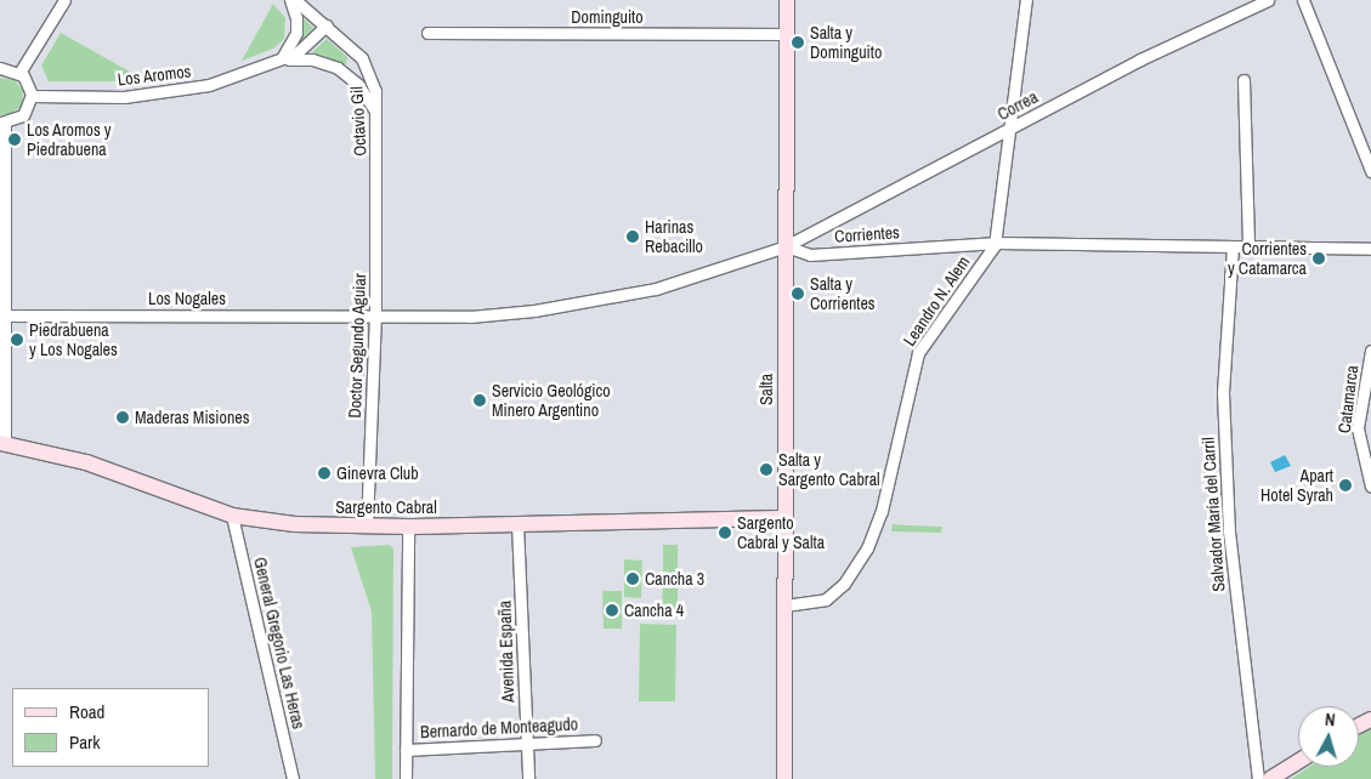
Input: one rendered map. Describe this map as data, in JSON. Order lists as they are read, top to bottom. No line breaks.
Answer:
{"streets":{"main road":["Salta","Sargento Cabral"],"street":["Dominguito","Los Aromos","Correa","Octavio Gil","Corrientes","Los Nogales","Leandro N. Alem","Doctor Segundo Aguiar","Catamarca","Salvador María del Carril","General Gregorio Las Heras","Avenida España","Bernardo de Monteagudo"]},"crossings":[["Dominguito","Salta"],["Los Aromos","Octavio Gil"],["Correa","Corrientes"],["Correa","Leandro N. Alem"],["Correa","Salta"],["Octavio Gil","Doctor Segundo Aguiar"],["Corrientes","Leandro N. Alem"],["Corrientes","Salta"],["Corrientes","Salvador María del Carril"],["Los Nogales","Doctor Segundo Aguiar"],["Leandro N. Alem","Salta"],["Doctor Segundo Aguiar","Sargento Cabral"],["Salta","Sargento Cabral"],["Sargento Cabral","General Gregorio Las Heras"],["Sargento Cabral","Avenida España"],["Avenida España","Bernardo de Monteagudo"]],"places":["Salta y Dominguito","Los Aromos y Piedrabuena","Harinas Rebacillo","Corrientes y Catamarca","Salta y Corrientes","Piedrabuena y Los Nogales","Servicio Geológico Minero Argentino","Maderas Misiones","Salta y Sargento Cabral","Ginevra Club","Apart Hotel Syrah","Sargento Cabral y Salta","Cancha 3","Cancha 4"],"legend":["Road","Park"],"north":"top"}
